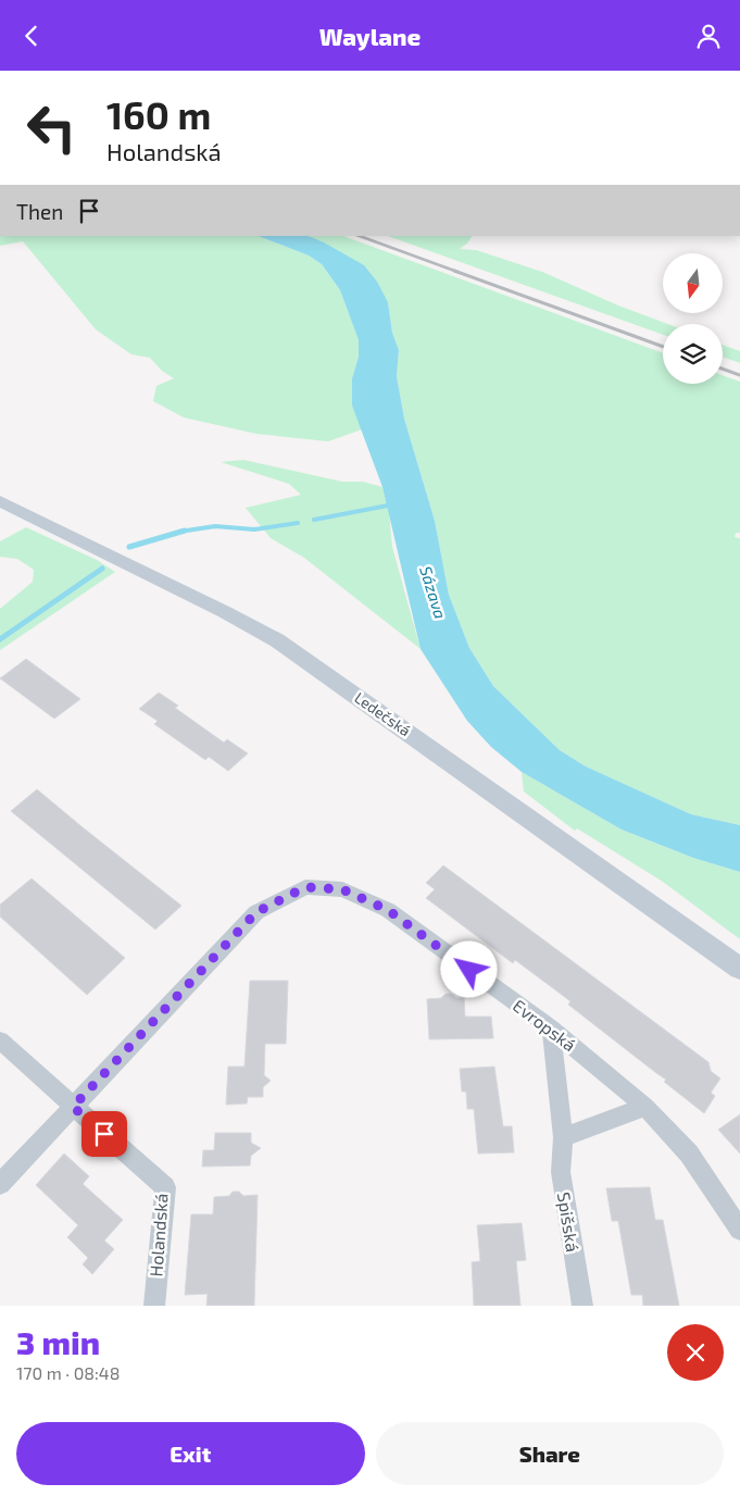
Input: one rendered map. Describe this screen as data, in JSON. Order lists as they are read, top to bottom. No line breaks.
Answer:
{"streets":{"main road":["Ledečská"],"street":["Evropská","Spišská","Holandská"]},"crossings":[["Evropská","Spišská"],["Evropská","Holandská"]],"water":["Sázava"],"north":"bottom","page":{"header":"Waylane","turn":["160 m","Holandská"],"then":"Then","heading":["3 min","170 m · 08:48"],"buttons":["Exit","Share"]}}
